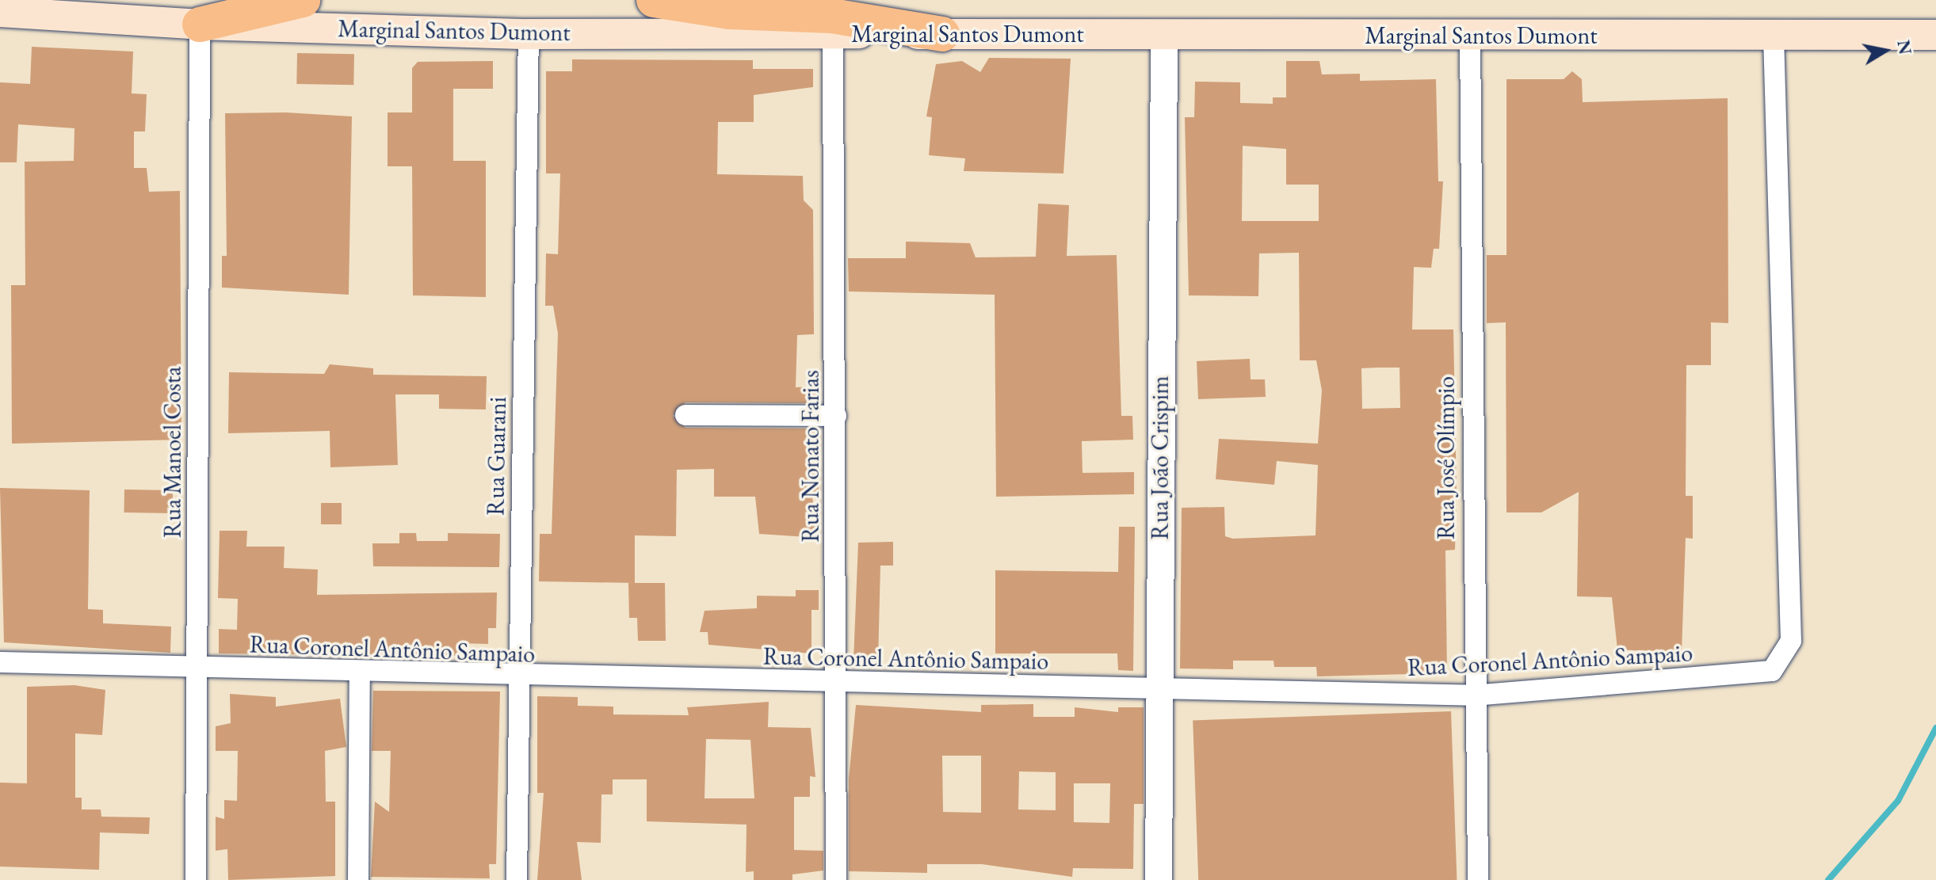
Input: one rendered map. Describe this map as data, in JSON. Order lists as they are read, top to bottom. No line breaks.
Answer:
{"streets":{"main road":["Marginal Santos Dumont"],"street":["Rua Manoel Costa","Rua Guarani","Rua Nonato Farias","Rua João Crispim","Rua José Olímpio","Rua Coronel Antônio Sampaio"]},"crossings":[["Marginal Santos Dumont","Rua Manoel Costa"],["Marginal Santos Dumont","Rua Guarani"],["Marginal Santos Dumont","Rua Nonato Farias"],["Marginal Santos Dumont","Rua João Crispim"],["Marginal Santos Dumont","Rua José Olímpio"],["Marginal Santos Dumont","Rua Coronel Antônio Sampaio"],["Rua Manoel Costa","Rua Coronel Antônio Sampaio"],["Rua Guarani","Rua Coronel Antônio Sampaio"],["Rua Nonato Farias","Rua Coronel Antônio Sampaio"],["Rua João Crispim","Rua Coronel Antônio Sampaio"],["Rua José Olímpio","Rua Coronel Antônio Sampaio"]],"north":"right"}
